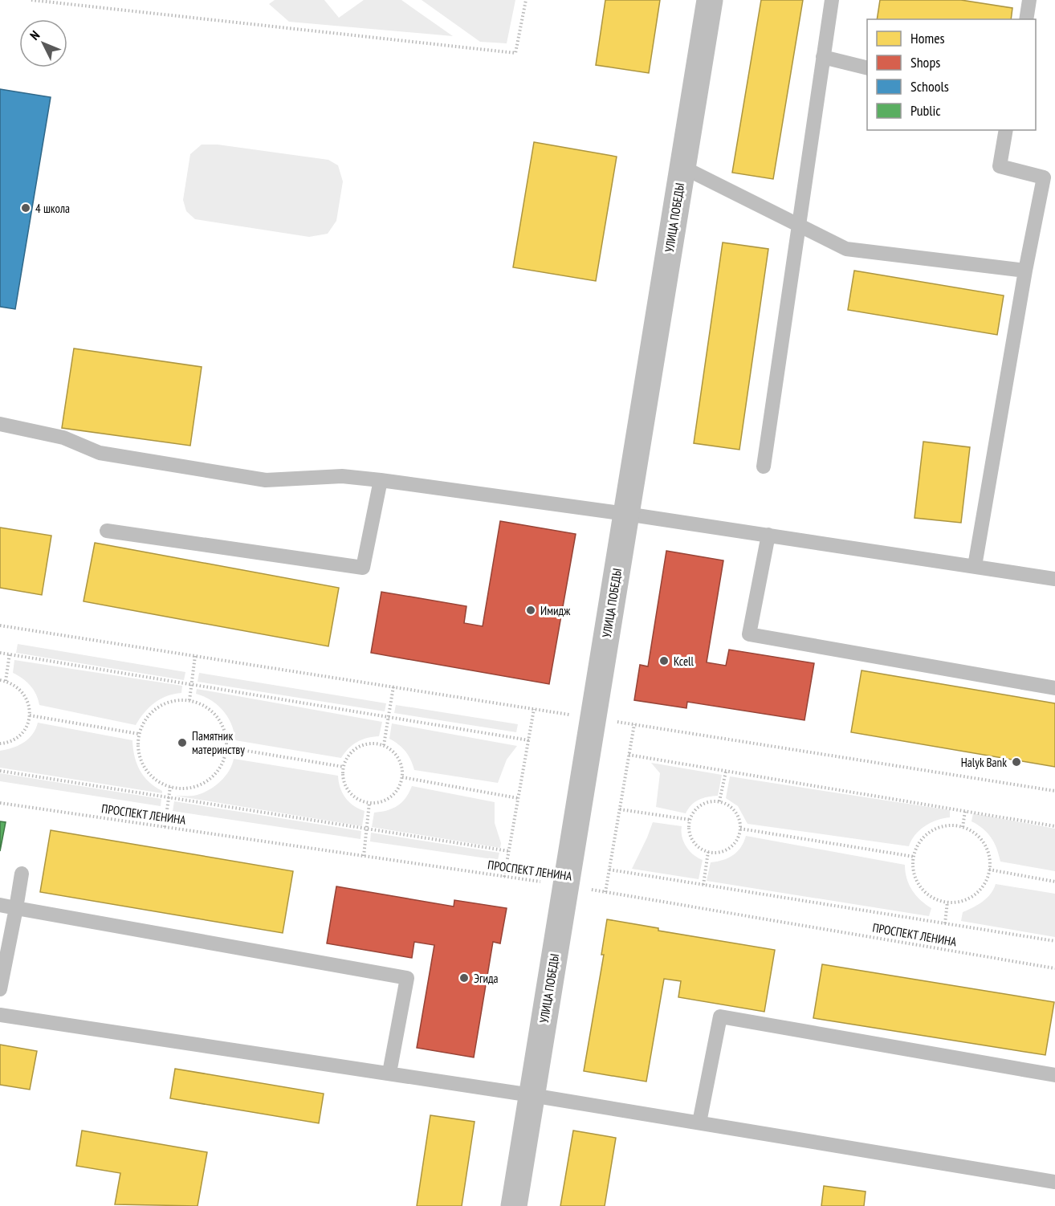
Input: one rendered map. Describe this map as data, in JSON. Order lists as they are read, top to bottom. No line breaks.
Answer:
{"streets":{"street":["УЛИЦА ПОБЕДЫ"],"path":["ПРОСПЕКТ ЛЕНИНА"]},"crossings":[["УЛИЦА ПОБЕДЫ","ПРОСПЕКТ ЛЕНИНА"]],"places":["4 школа","Имидж","Kcell","Памятник материнству","Halyk Bank","Эгида"],"legend":["Homes","Shops","Schools","Public"],"north":"top left"}
